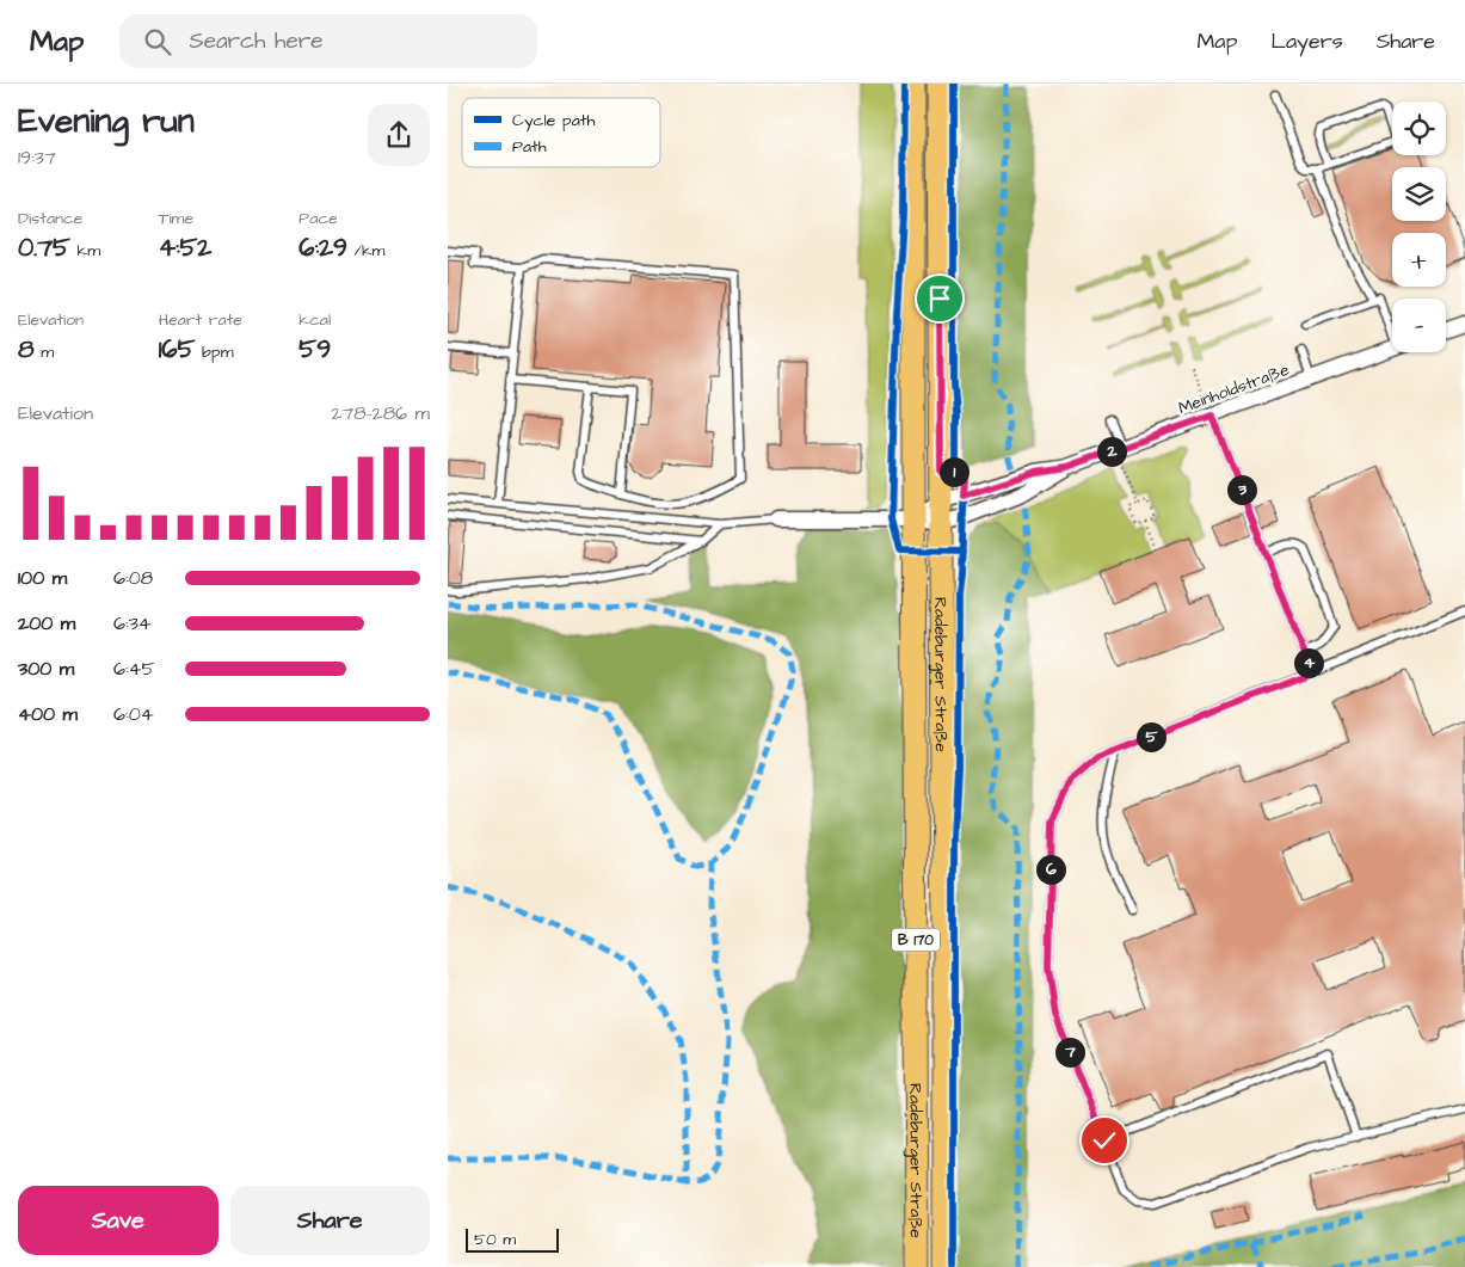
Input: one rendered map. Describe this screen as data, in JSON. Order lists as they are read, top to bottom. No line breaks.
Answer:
{"streets":{"main road":["Radeburger Straße","B 170"],"street":["Meinholdstraße"]},"crossings":[["Meinholdstraße","Radeburger Straße"]],"legend":["Cycle path","Path"],"scale_bar":"50 m","page":{"header":"Map","search":"Search here","nav":["Map","Layers","Share"],"heading":["Evening run","19:37"],"map_buttons":["+","−"],"stats":[["Distance","0.75 km"],["Time","4:52"],["Pace","6:29 /km"],["Elevation","8 m"],["Heart rate","165 bpm"],["kcal","59"]],"chart":["Elevation","278–286 m"],"pins":["2","1","3","4","5","6","7"],"list":[{"name":"100 m","note":"6:08"},{"name":"200 m","note":"6:34"},{"name":"300 m","note":"6:45"},{"name":"400 m","note":"6:04"}],"buttons":["Save","Share"],"scale":"50 m"}}
